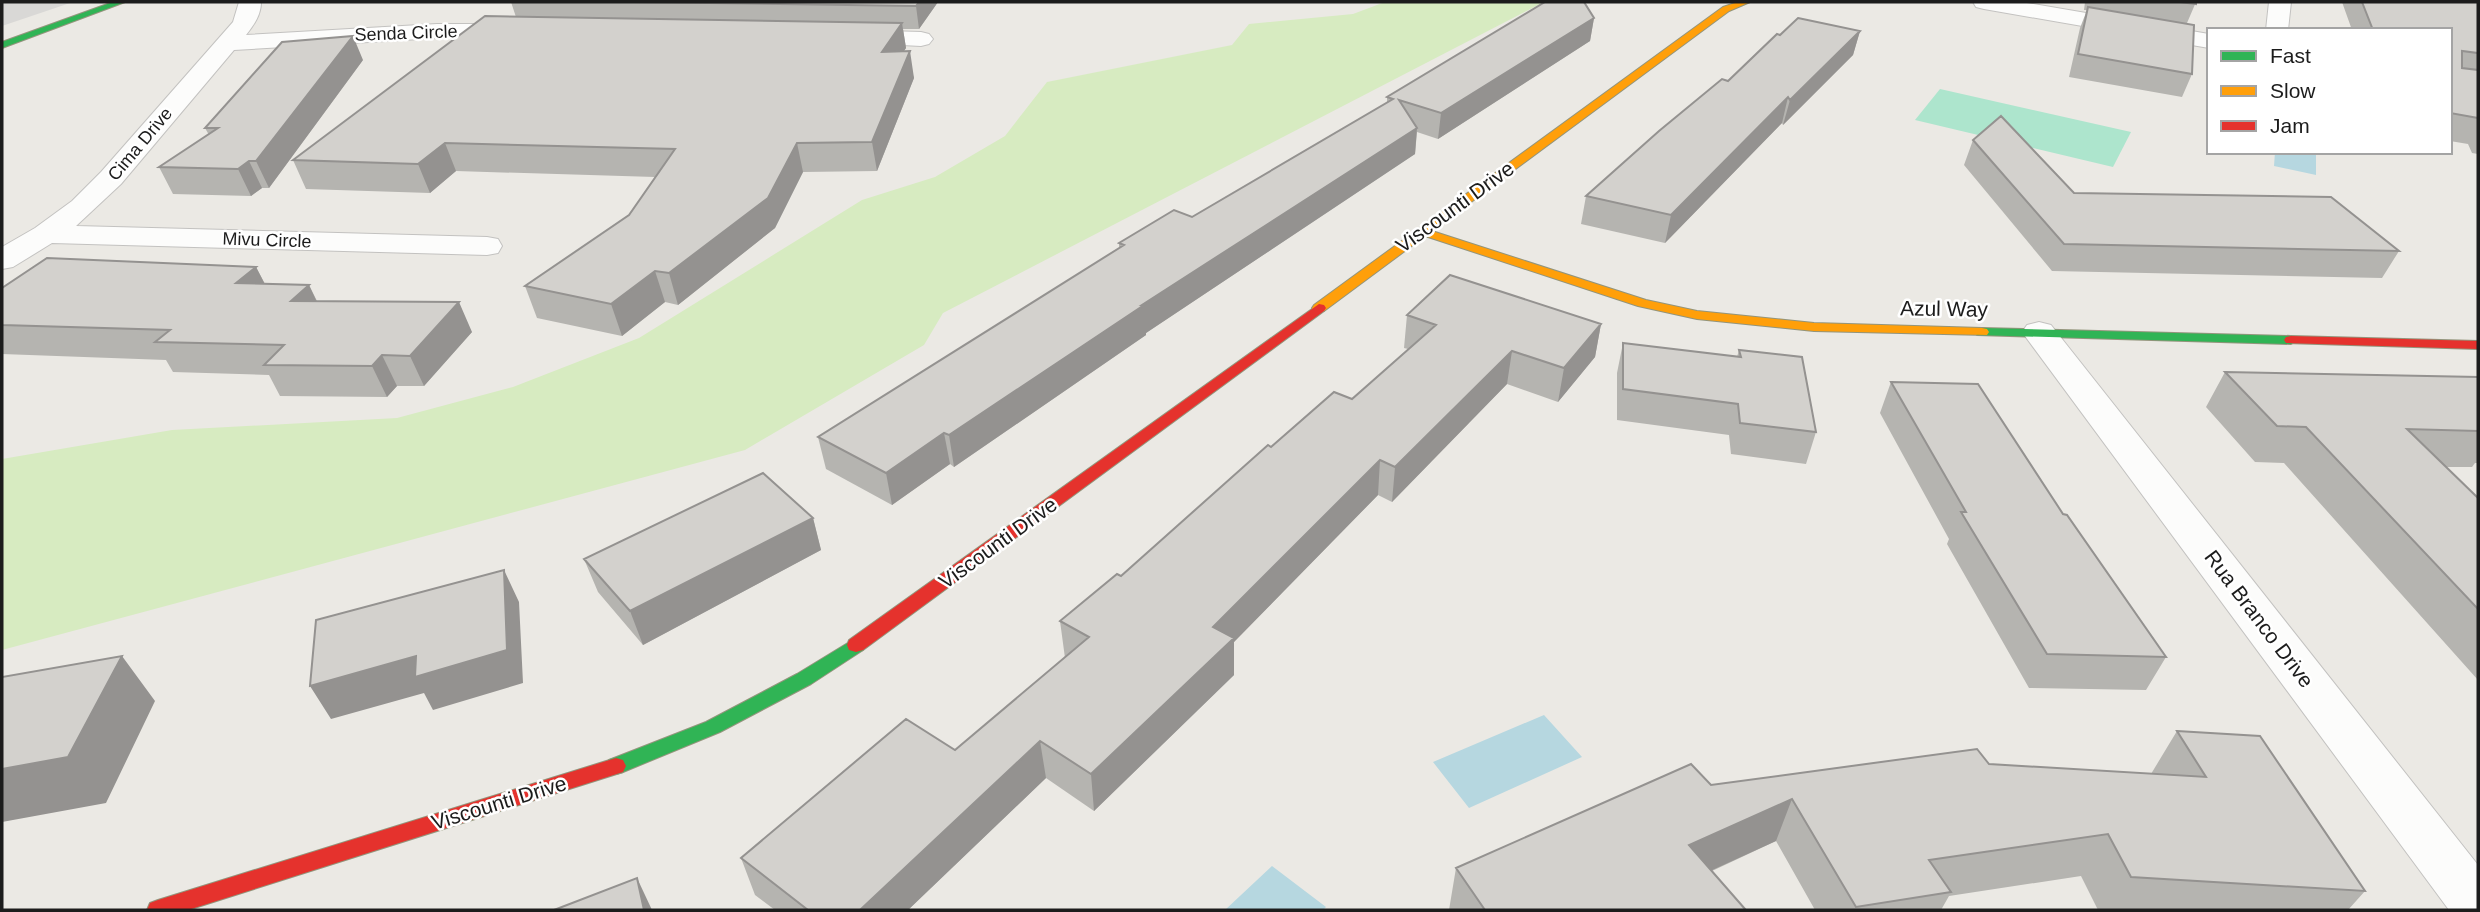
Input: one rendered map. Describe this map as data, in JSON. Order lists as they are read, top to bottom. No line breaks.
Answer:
{"streets":{"street":["Senda Circle","Cima Drive","Viscounti Drive","Mivu Circle","Azul Way","Rua Branco Drive"]},"crossings":[["Senda Circle","Cima Drive"],["Cima Drive","Mivu Circle"],["Viscounti Drive","Azul Way"],["Azul Way","Rua Branco Drive"]],"legend":["Fast","Slow","Jam"]}
